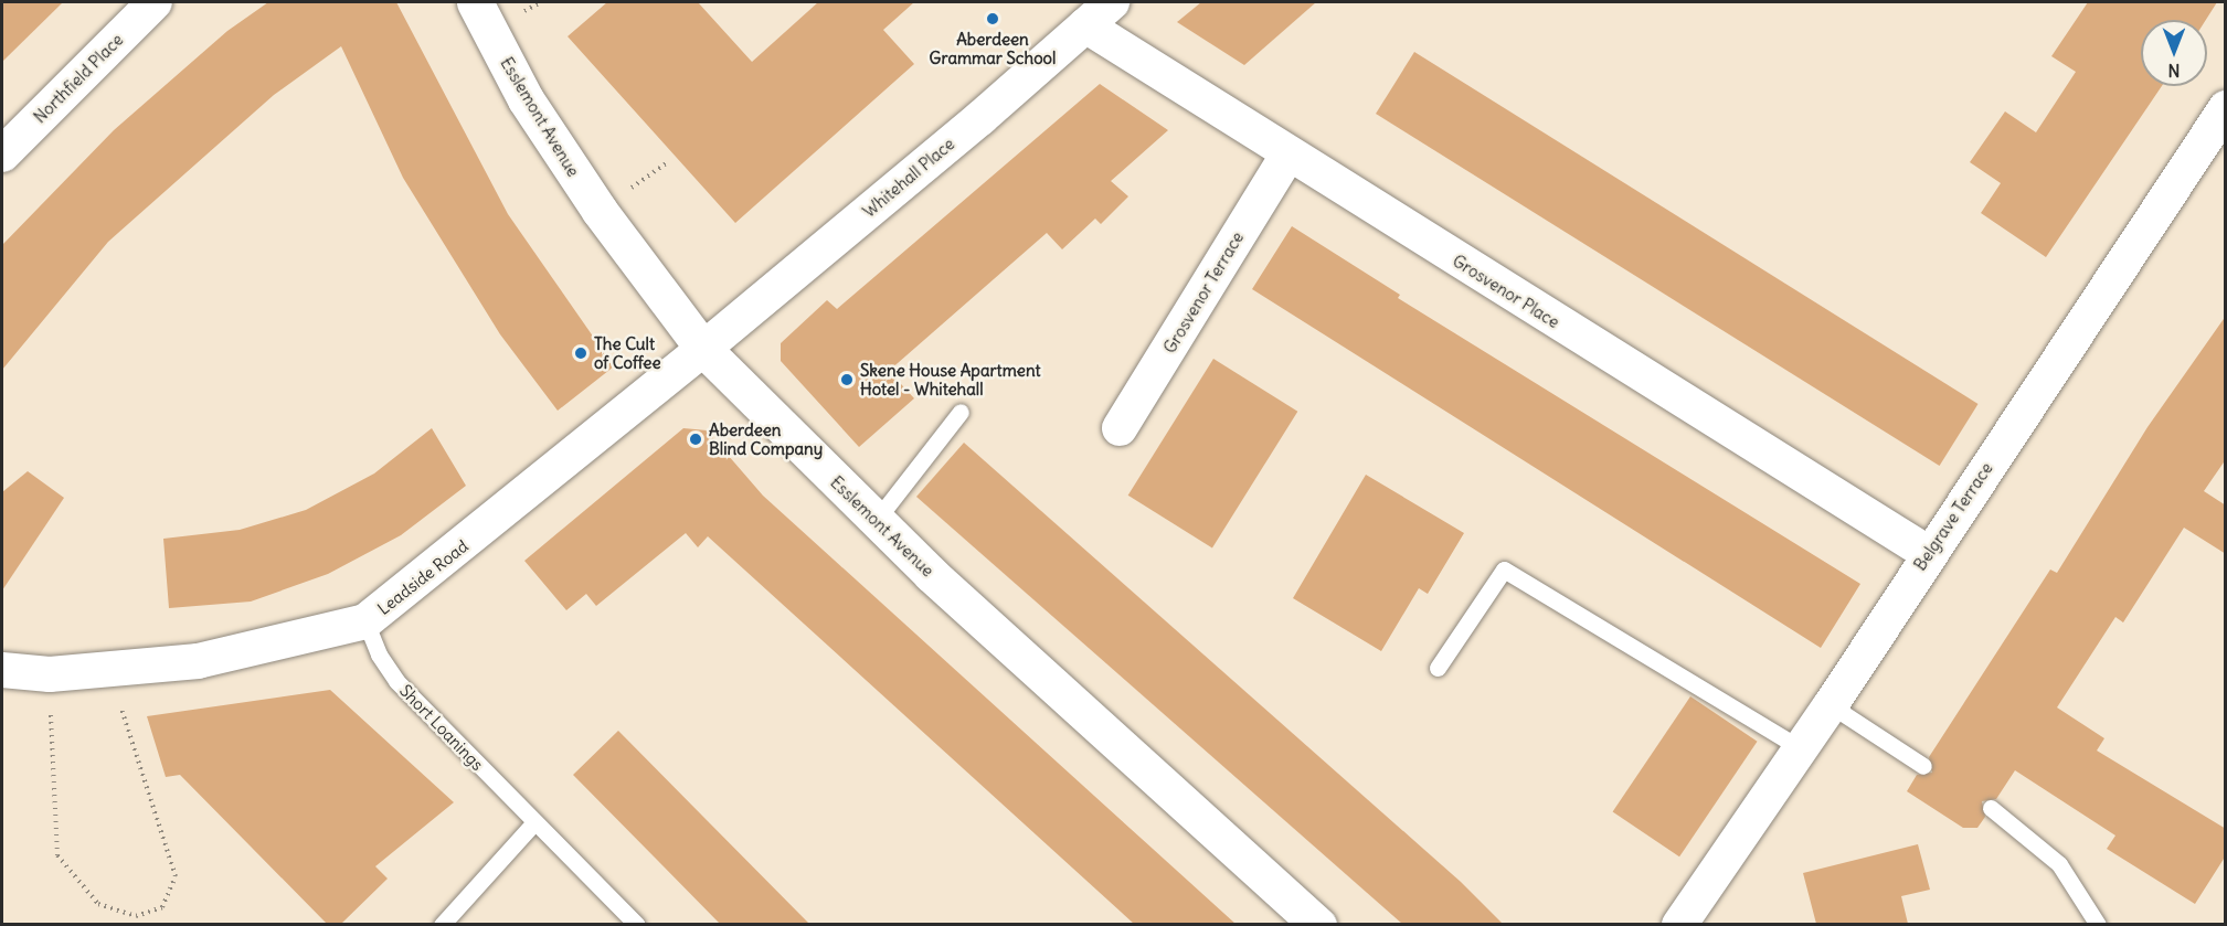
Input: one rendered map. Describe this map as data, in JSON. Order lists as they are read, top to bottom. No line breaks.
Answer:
{"streets":{"street":["Northfield Place","Esslemont Avenue","Whitehall Place","Grosvenor Place","Grosvenor Terrace","Belgrave Terrace","Leadside Road"],"lane":["Short Loanings"]},"crossings":[["Esslemont Avenue","Whitehall Place"],["Esslemont Avenue","Leadside Road"],["Whitehall Place","Grosvenor Place"],["Whitehall Place","Leadside Road"],["Grosvenor Place","Grosvenor Terrace"],["Grosvenor Place","Belgrave Terrace"],["Leadside Road","Short Loanings"]],"places":["Aberdeen Grammar School","The Cult of Coffee","Skene House Apartment Hotel - Whitehall","Aberdeen Blind Company"],"north":"bottom"}
